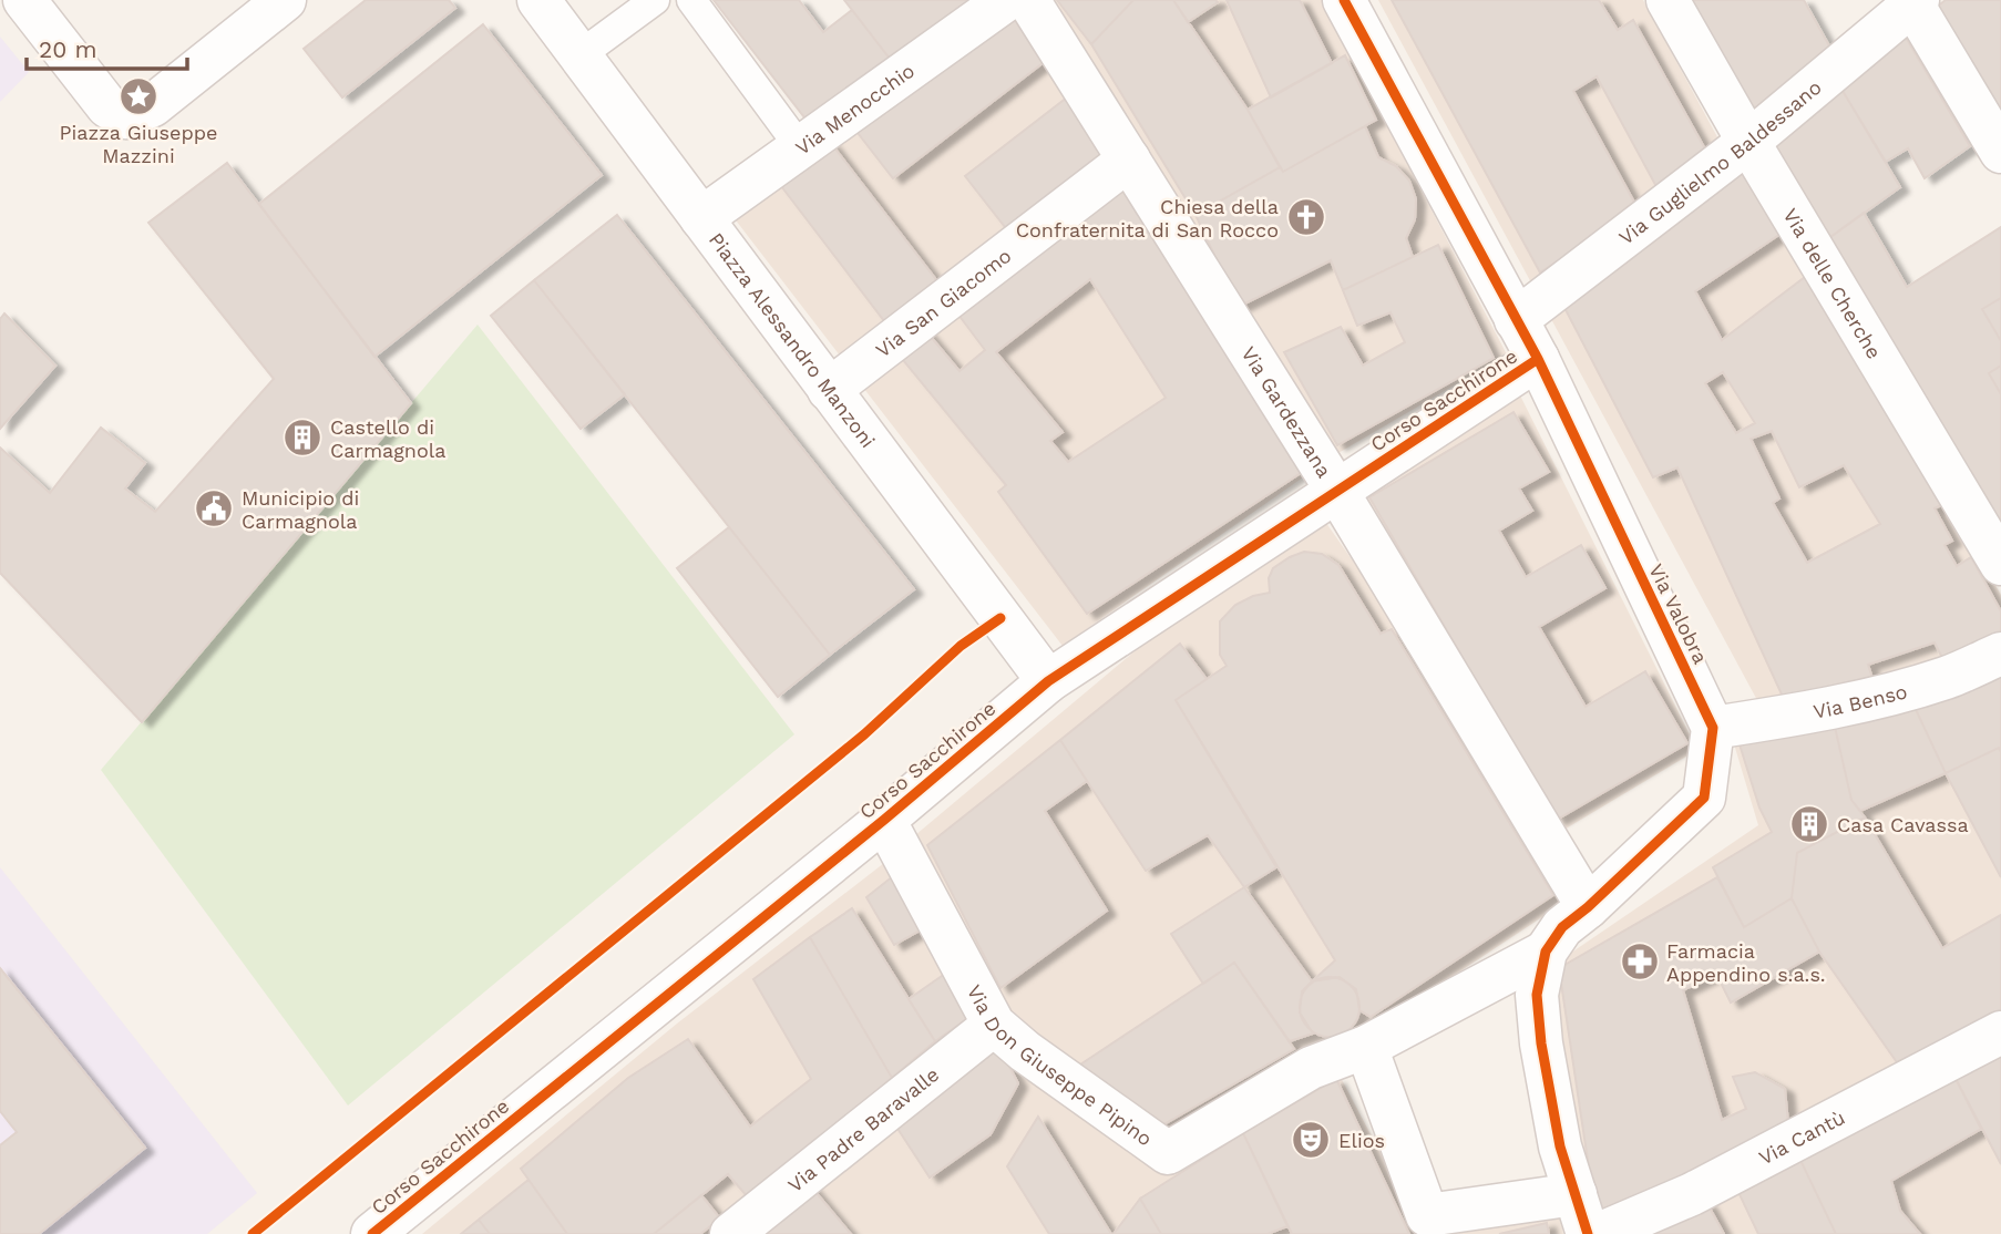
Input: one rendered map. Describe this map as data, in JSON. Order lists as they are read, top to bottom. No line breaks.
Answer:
{"streets":{"street":["Via Menocchio","Via Guglielmo Baldessano","Via delle Cherche","Via San Giacomo","Piazza Alessandro Manzoni","Corso Sacchirone","Via Gardezzana","Via Valobra","Via Benso","Via Don Giuseppe Pipino","Via Padre Baravalle","Via Cantù"]},"crossings":[["Via Menocchio","Piazza Alessandro Manzoni"],["Via Guglielmo Baldessano","Via delle Cherche"],["Via Guglielmo Baldessano","Via Valobra"],["Via San Giacomo","Piazza Alessandro Manzoni"],["Via San Giacomo","Via Gardezzana"],["Piazza Alessandro Manzoni","Corso Sacchirone"],["Corso Sacchirone","Via Gardezzana"],["Corso Sacchirone","Via Valobra"],["Corso Sacchirone","Via Don Giuseppe Pipino"],["Via Valobra","Via Benso"],["Via Don Giuseppe Pipino","Via Padre Baravalle"]],"places":{"place":["Piazza Giuseppe Mazzini"],"church":["Chiesa della Confraternita di San Rocco"],"building":["Castello di Carmagnola","Casa Cavassa"],"public building":["Municipio di Carmagnola"],"pharmacy":["Farmacia Appendino s.a.s."],"theatre":["Elios"]},"scale_bar":"20 m"}
